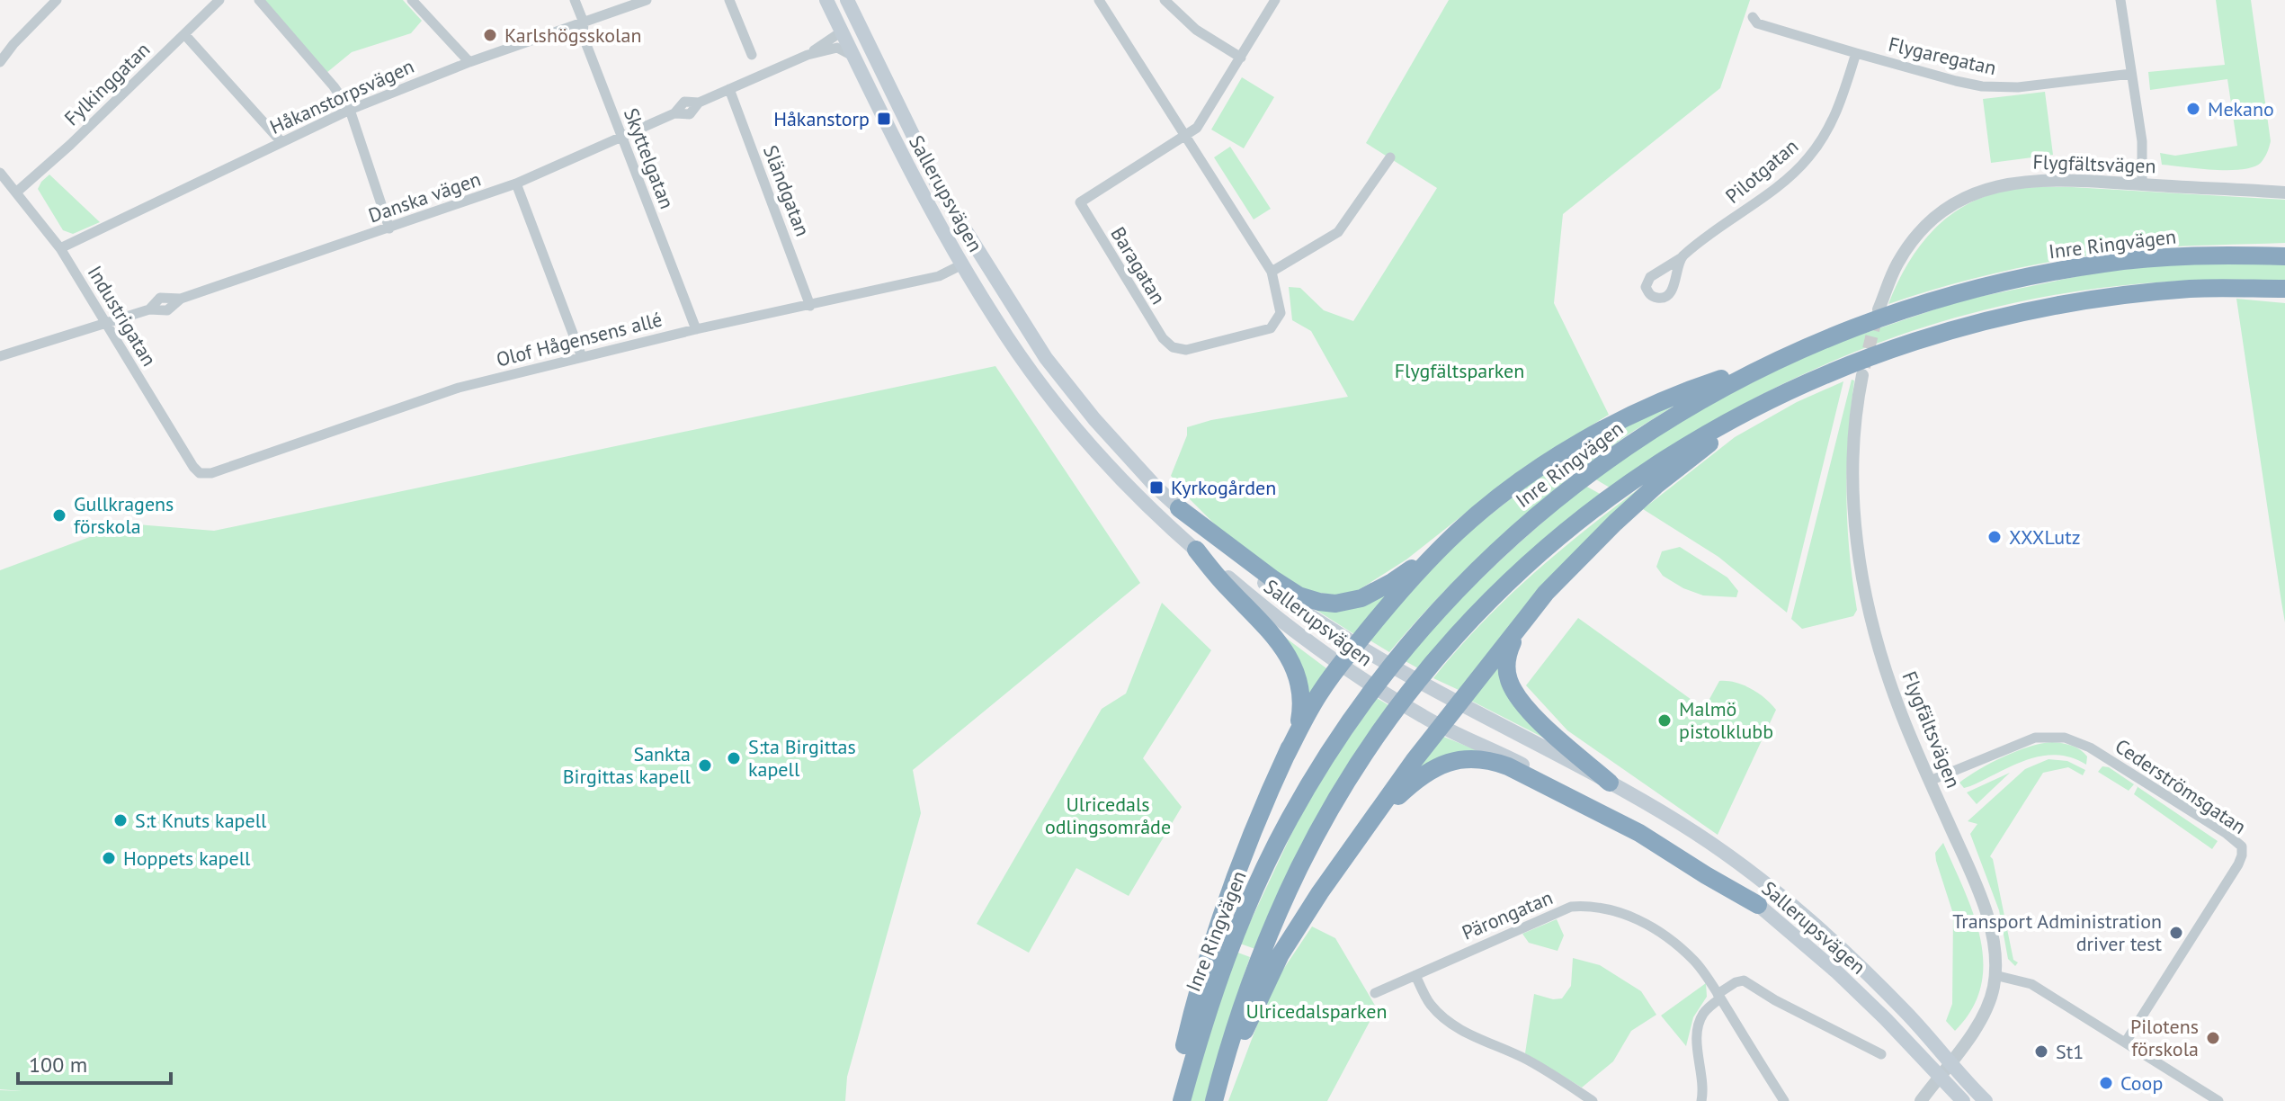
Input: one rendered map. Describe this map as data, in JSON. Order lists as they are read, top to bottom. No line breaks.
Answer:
{"streets":{"highway":["Inre Ringvägen"],"main road":["Sallerupsvägen"],"street":["Flygaregatan","Fylkinggatan","Håkanstorpsvägen","Skyttelgatan","Flygfältsvägen","Pilotgatan","Sländgatan","Danska vägen","Baragatan","Industrigatan","Olof Hågensens allé","Cederströmsgatan","Pärongatan"]},"crossings":[["Flygaregatan","Pilotgatan"],["Fylkinggatan","Industrigatan"],["Håkanstorpsvägen","Skyttelgatan"],["Håkanstorpsvägen","Industrigatan"],["Skyttelgatan","Danska vägen"],["Skyttelgatan","Olof Hågensens allé"],["Flygfältsvägen","Sallerupsvägen"],["Flygfältsvägen","Cederströmsgatan"],["Sländgatan","Danska vägen"],["Sländgatan","Olof Hågensens allé"],["Sallerupsvägen","Danska vägen"],["Sallerupsvägen","Olof Hågensens allé"],["Danska vägen","Industrigatan"],["Industrigatan","Olof Hågensens allé"]],"parks":["Flygfältsparken","Ulricedals odlingsområde","Ulricedalsparken"],"places":{"other":["Karlshögsskolan","Mekano","Gullkragens förskola","XXXLutz","Malmö pistolklubb","S:ta Birgittas kapell","Sankta Birgittas kapell","S:t Knuts kapell","Hoppets kapell","Transport Administration driver test","Pilotens förskola","St1","Coop"],"transit":["Håkanstorp","Kyrkogården"]},"scale_bar":"100 m"}
